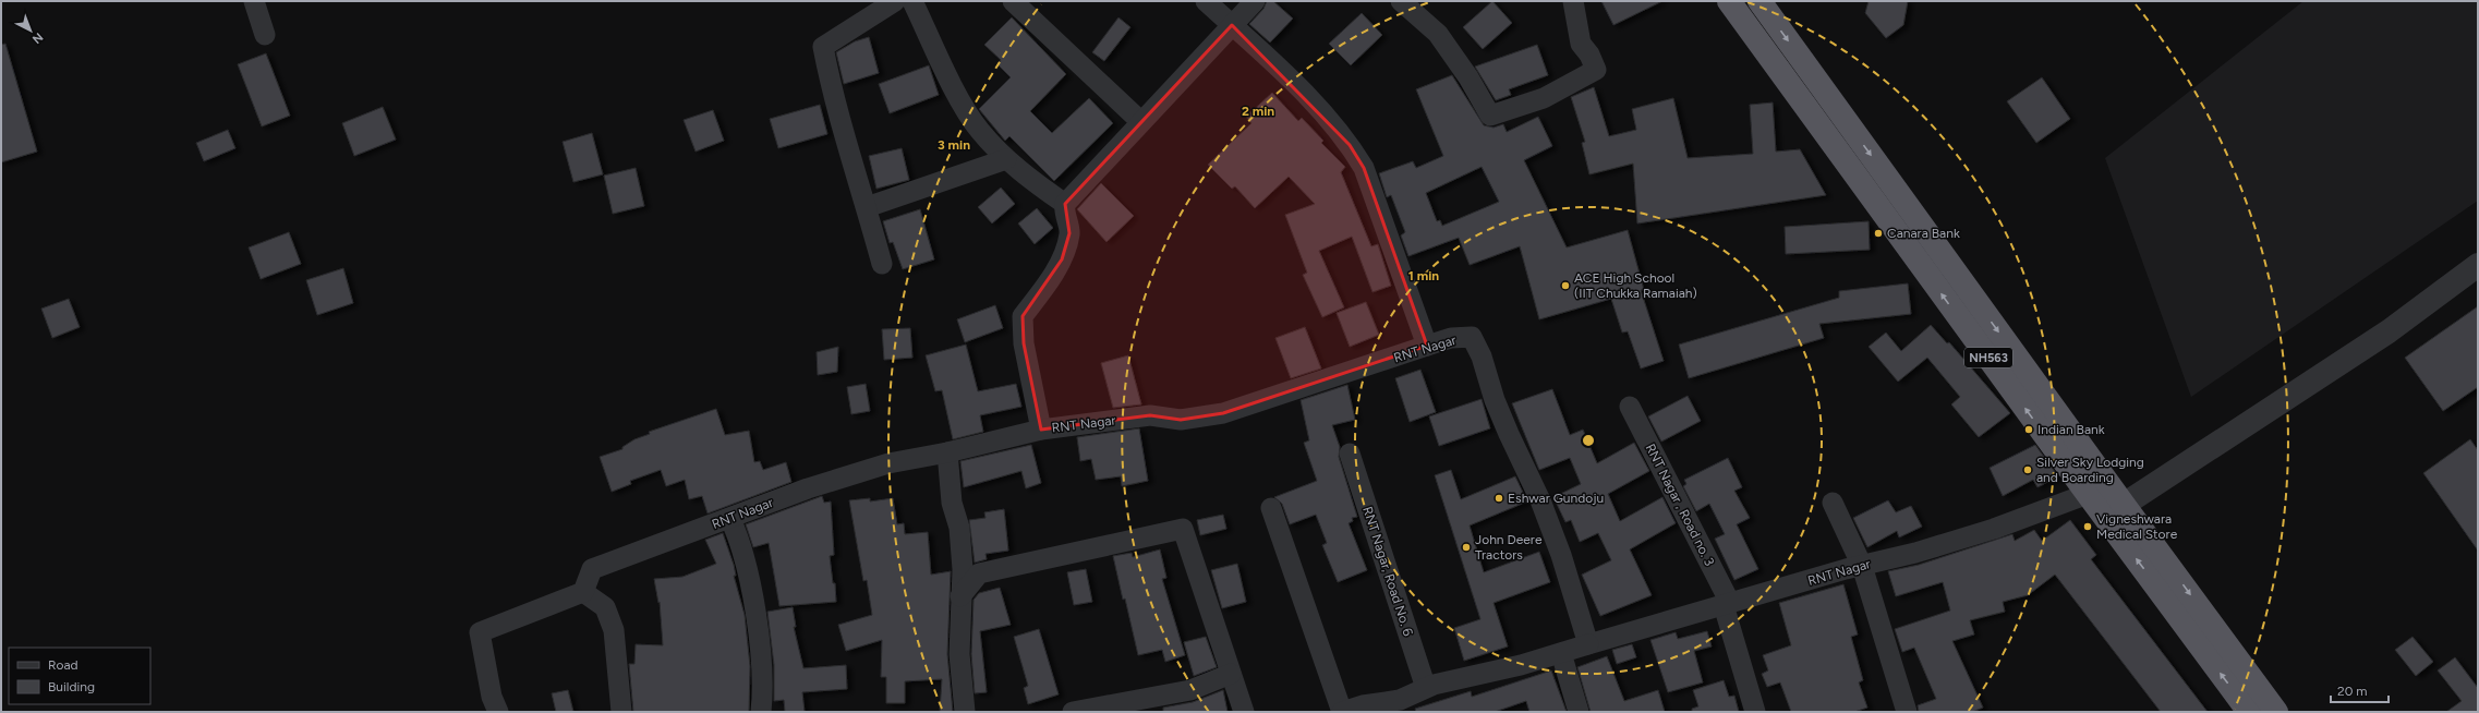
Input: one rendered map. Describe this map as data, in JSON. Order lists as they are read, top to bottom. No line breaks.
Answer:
{"streets":{"highway":["NH563"],"street":["RNT Nagar","RNT Nagar , Road no. 3","RNT Nagar, Road No. 6"]},"crossings":[["RNT Nagar","NH563"],["RNT Nagar","RNT Nagar , Road no. 3"],["RNT Nagar","RNT Nagar, Road No. 6"]],"places":["Canara Bank","ACE High School (IIT Chukka Ramaiah)","Indian Bank","Silver Sky Lodging and Boarding","Eshwar Gundoju","Vigneshwara Medical Store","John Deere Tractors"],"legend":["Road","Building"],"scale_bar":"20 m","north":"bottom right","rings":["2 min","3 min","1 min"]}
